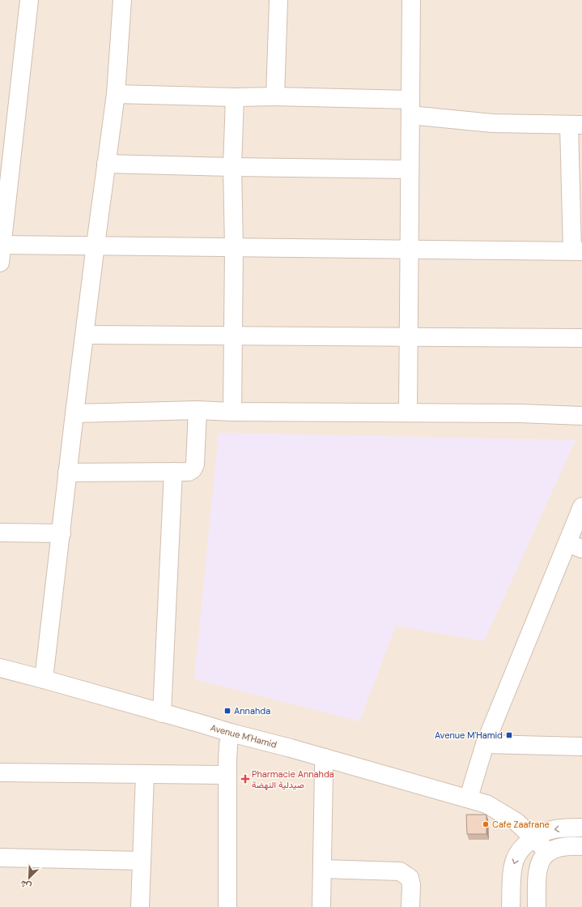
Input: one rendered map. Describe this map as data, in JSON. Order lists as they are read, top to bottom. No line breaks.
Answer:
{"streets":{"street":["Avenue M'Hamid"]},"places":{"transit":["Annahda","Avenue M'Hamid"],"health":["Pharmacie Annahda صيدلية النهضة"],"other":["Cafe Zaafrane"]},"north":"bottom left"}
